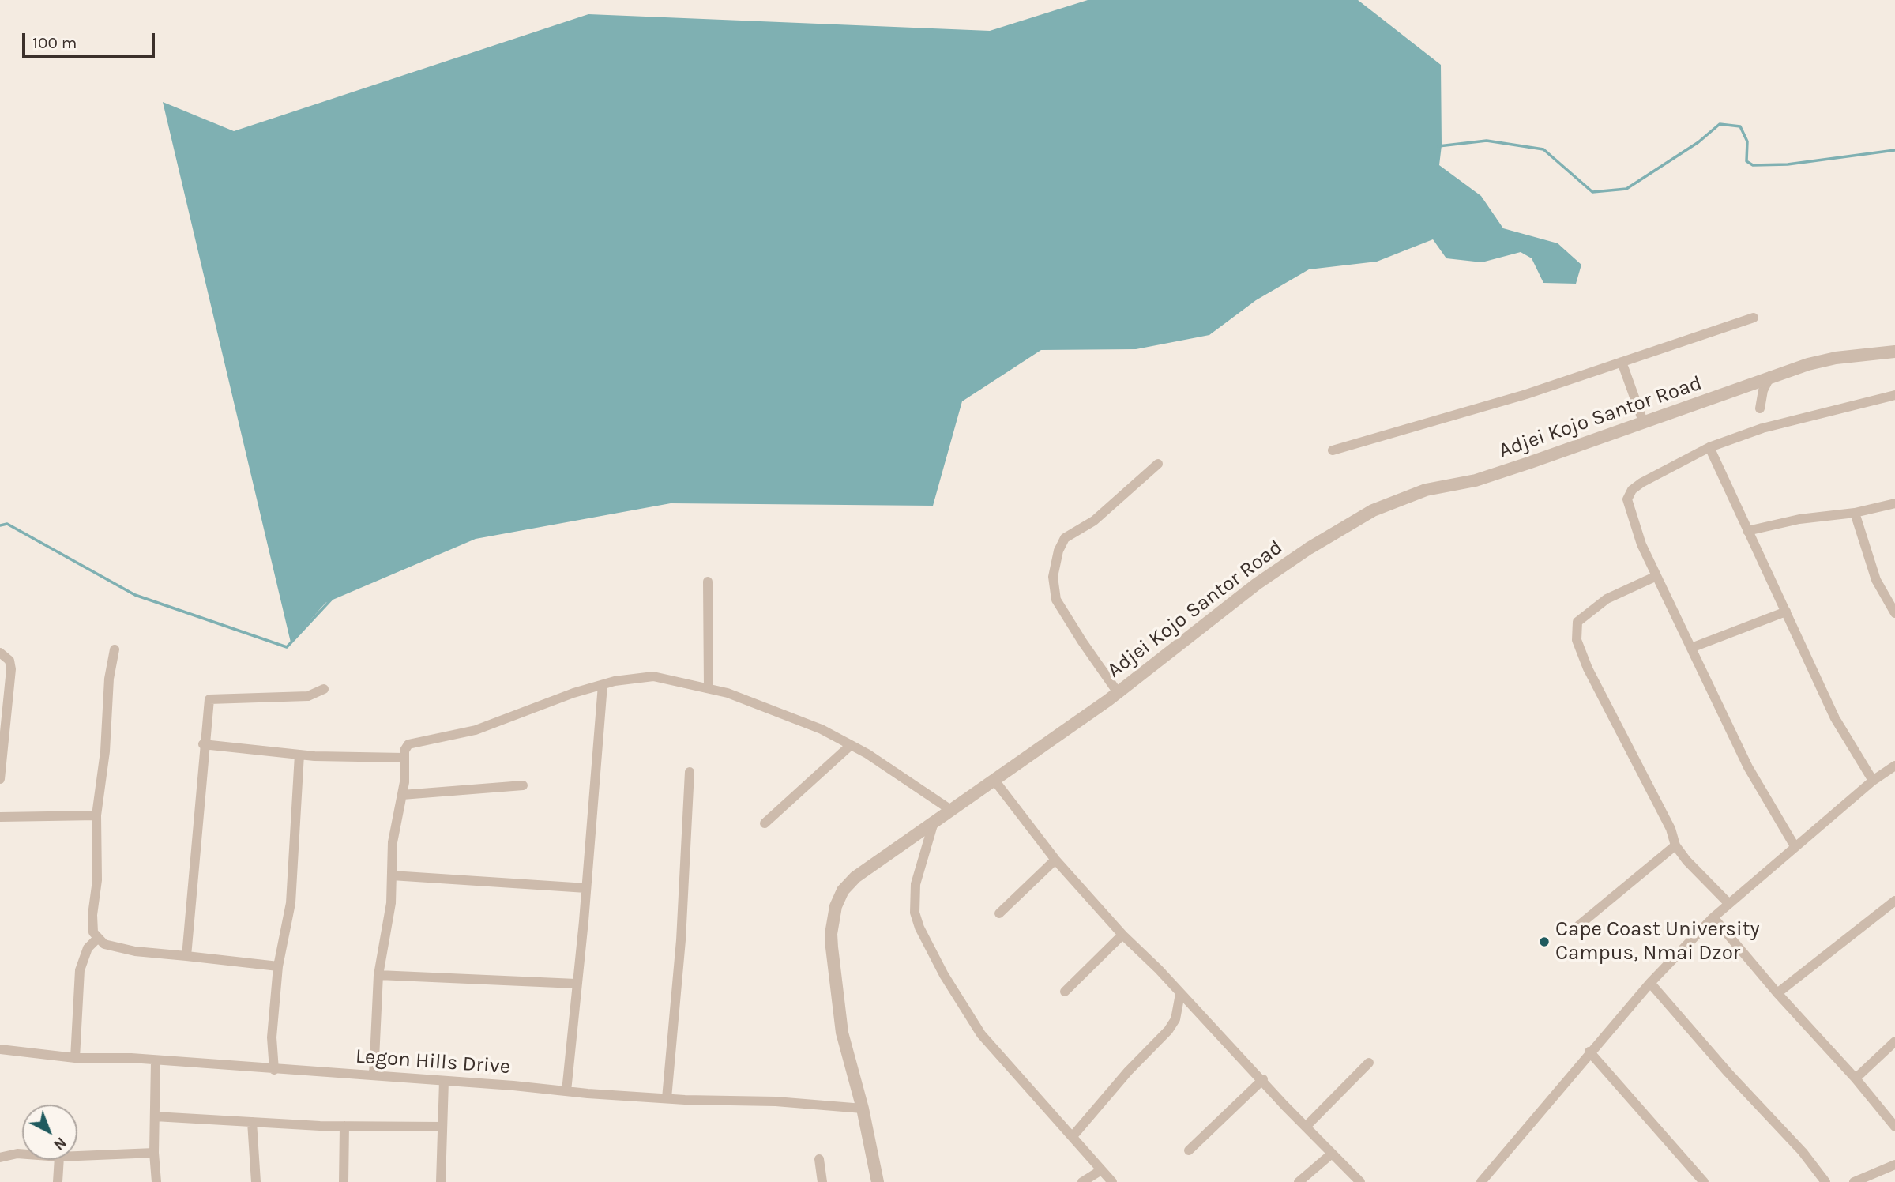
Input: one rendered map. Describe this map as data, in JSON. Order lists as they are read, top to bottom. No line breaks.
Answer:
{"streets":{"street":["Adjei Kojo Santor Road","Legon Hills Drive"]},"crossings":[["Adjei Kojo Santor Road","Legon Hills Drive"]],"places":["Cape Coast University Campus, Nmai Dzor"],"scale_bar":"100 m","north":"bottom right"}
